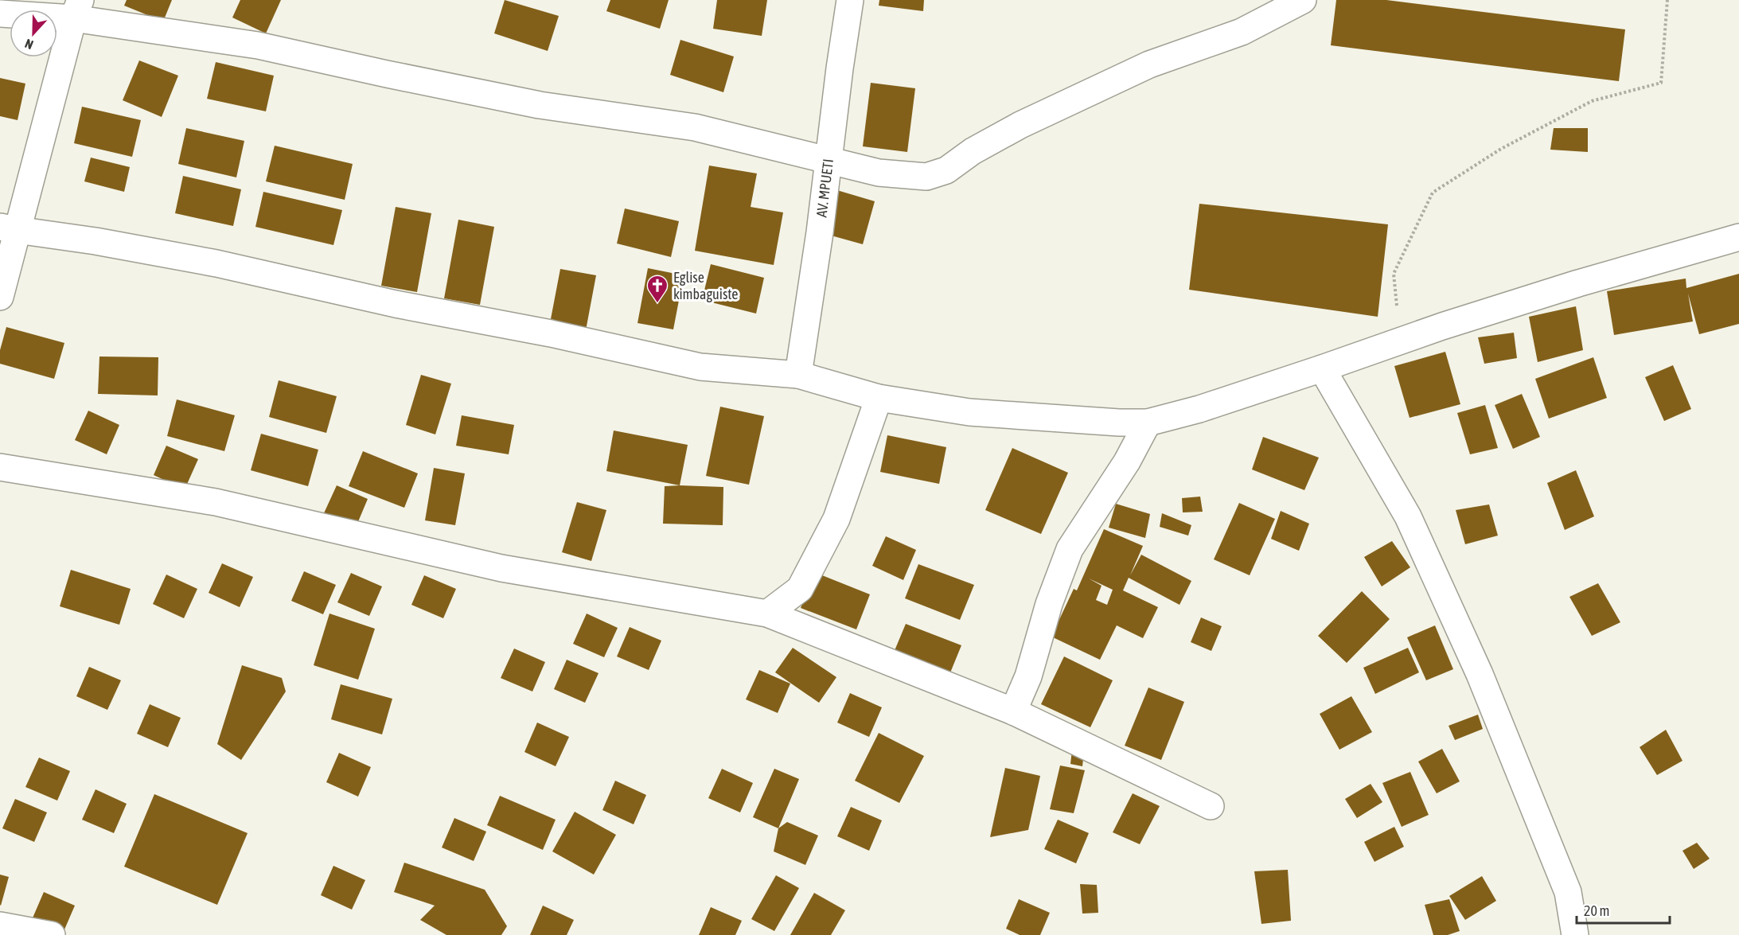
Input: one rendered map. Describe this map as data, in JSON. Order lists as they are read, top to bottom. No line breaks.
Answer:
{"streets":{"street":["AV. MPUETI"]},"places":{"church":["Eglise kimbaguiste"]},"scale_bar":"20 m","north":"bottom"}
